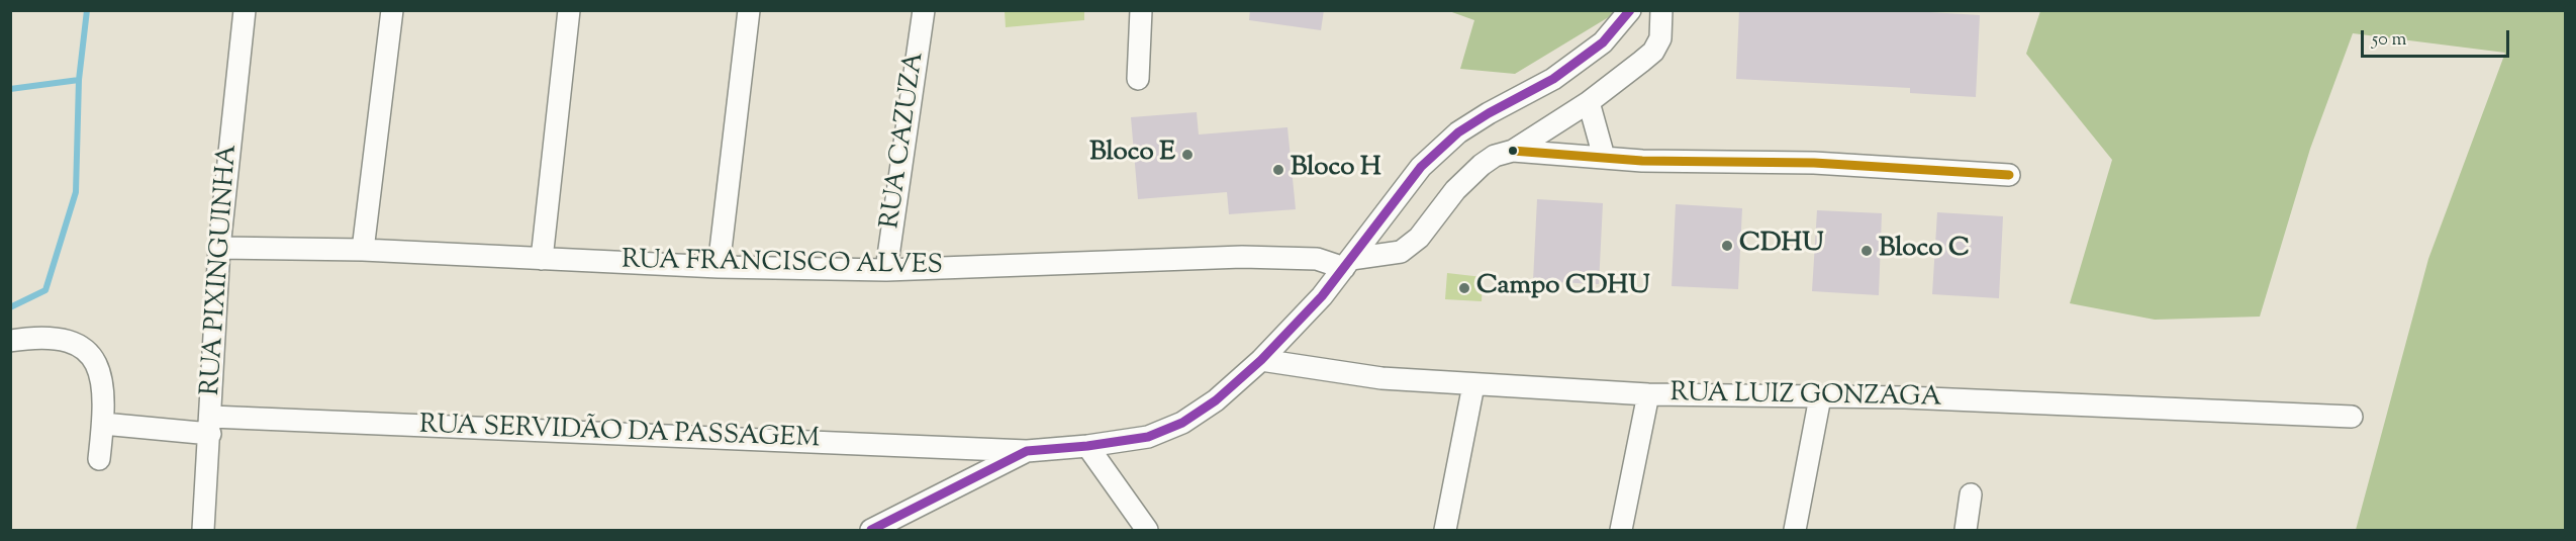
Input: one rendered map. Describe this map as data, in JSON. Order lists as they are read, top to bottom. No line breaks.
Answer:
{"streets":{"street":["RUA CAZUZA","RUA FRANCISCO ALVES","RUA PIXINGUINHA","RUA LUIZ GONZAGA","RUA SERVIDÃO DA PASSAGEM"]},"crossings":[["RUA CAZUZA","RUA FRANCISCO ALVES"],["RUA FRANCISCO ALVES","RUA PIXINGUINHA"],["RUA FRANCISCO ALVES","RUA SERVIDÃO DA PASSAGEM"],["RUA PIXINGUINHA","RUA SERVIDÃO DA PASSAGEM"],["RUA LUIZ GONZAGA","RUA SERVIDÃO DA PASSAGEM"]],"places":["Bloco E","Bloco H","CDHU","Bloco C","Campo CDHU"],"scale_bar":"50 m"}
